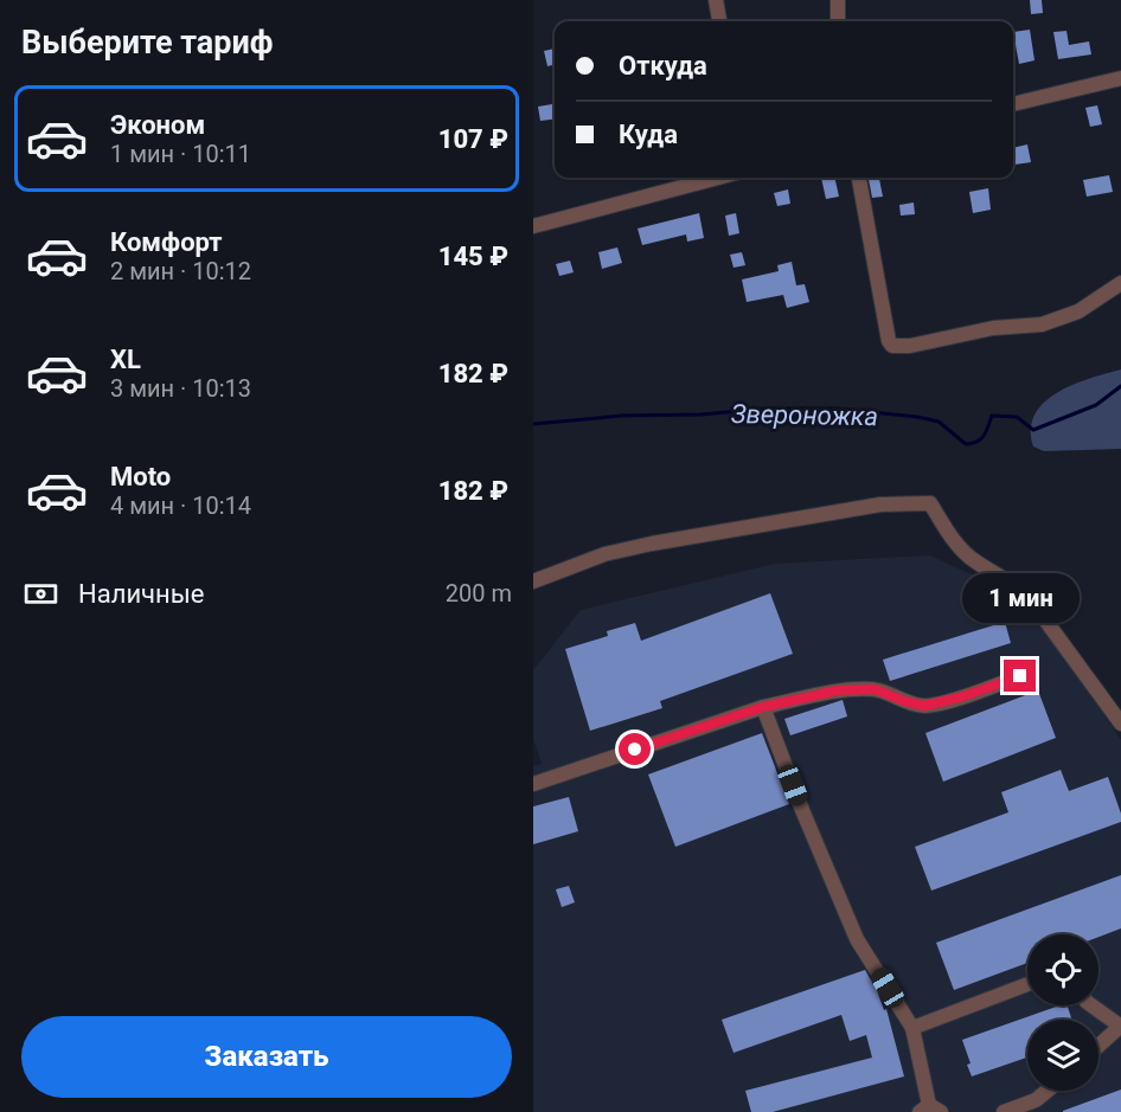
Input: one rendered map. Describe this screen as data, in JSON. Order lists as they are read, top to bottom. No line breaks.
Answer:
{"water":["Звероножка"],"page":{"heading":"Выберите тариф","banner":["Откуда","Куда"],"list":[{"name":"Эконом","note":"1 мин · 10:11","value":"107 ₽"},{"name":"Комфорт","note":"2 мин · 10:12","value":"145 ₽"},{"name":"XL","note":"3 мин · 10:13","value":"182 ₽"},{"name":"Moto","note":"4 мин · 10:14","value":"182 ₽"}],"pay":["Наличные","200 m"],"bubble":"1 мин","buttons":"Заказать"}}
